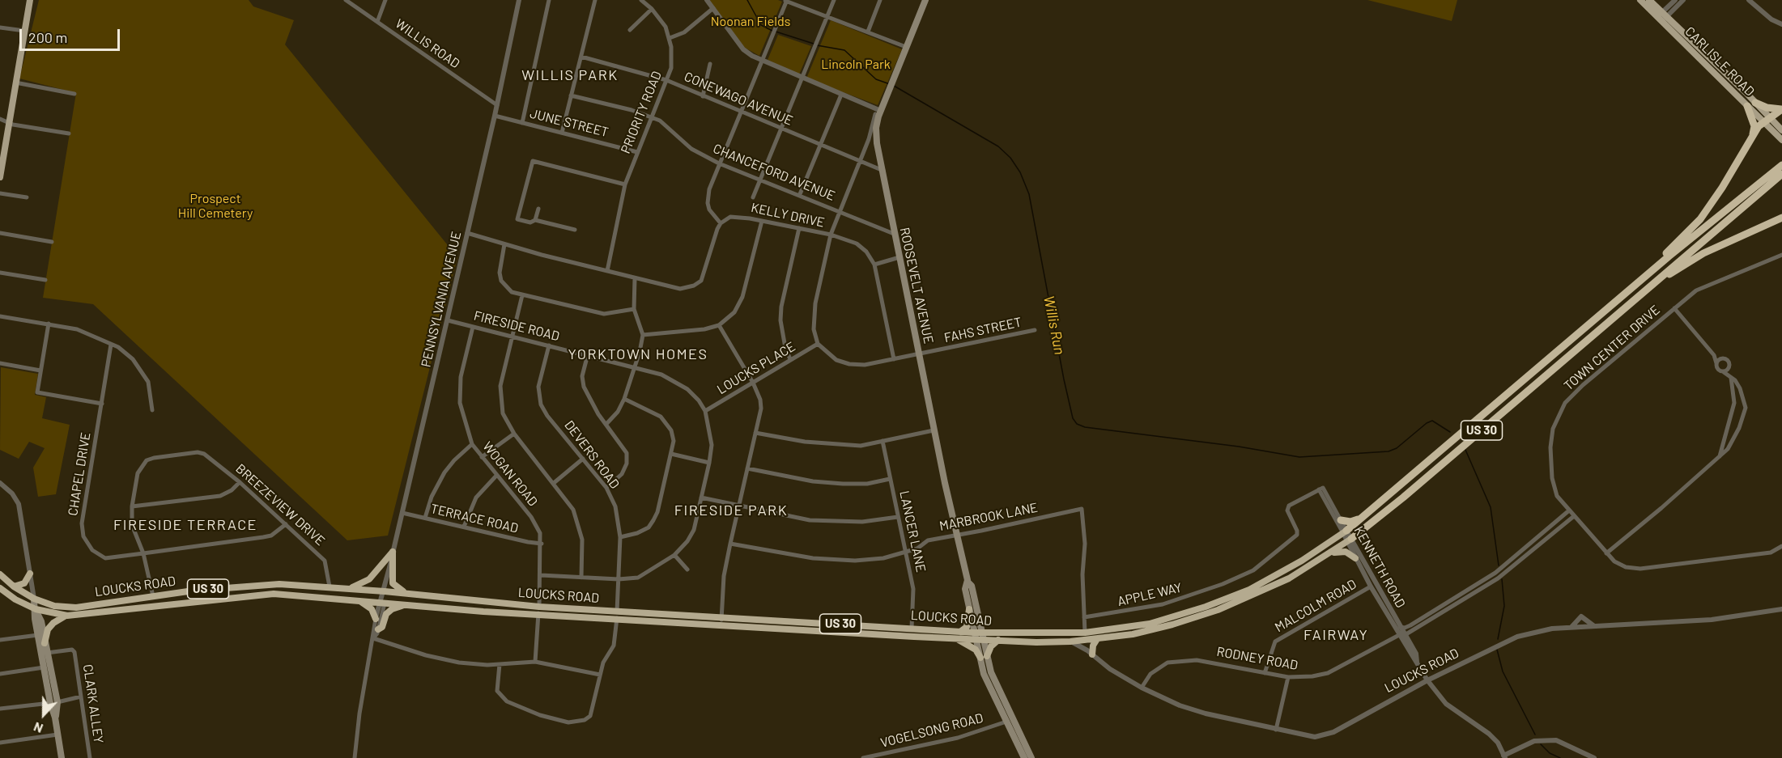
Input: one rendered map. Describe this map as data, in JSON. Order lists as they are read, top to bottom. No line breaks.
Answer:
{"streets":{"highway":["US 30","LOUCKS ROAD"],"main road":["CARLISLE ROAD","ROOSEVELT AVENUE"],"street":["WILLIS ROAD","CONEWAGO AVENUE","PRIORITY ROAD","JUNE STREET","CHANCEFORD AVENUE","KELLY DRIVE","PENNSYLVANIA AVENUE","FIRESIDE ROAD","FAHS STREET","TOWN CENTER DRIVE","LOUCKS PLACE","DEVERS ROAD","CHAPEL DRIVE","WOGAN ROAD","BREEZEVIEW DRIVE","MARBROOK LANE","TERRACE ROAD","LANCER LANE","KENNETH ROAD","APPLE WAY","MALCOLM ROAD","RODNEY ROAD","CLARK ALLEY","VOGELSONG ROAD"]},"crossings":[["WILLIS ROAD","PENNSYLVANIA AVENUE"],["CONEWAGO AVENUE","PRIORITY ROAD"],["CONEWAGO AVENUE","ROOSEVELT AVENUE"],["PRIORITY ROAD","JUNE STREET"],["PRIORITY ROAD","CHANCEFORD AVENUE"],["JUNE STREET","PENNSYLVANIA AVENUE"],["CHANCEFORD AVENUE","ROOSEVELT AVENUE"],["KELLY DRIVE","FAHS STREET"],["ROOSEVELT AVENUE","FAHS STREET"],["ROOSEVELT AVENUE","MARBROOK LANE"],["ROOSEVELT AVENUE","LOUCKS ROAD"],["ROOSEVELT AVENUE","VOGELSONG ROAD"],["PENNSYLVANIA AVENUE","FIRESIDE ROAD"],["PENNSYLVANIA AVENUE","TERRACE ROAD"],["PENNSYLVANIA AVENUE","LOUCKS ROAD"],["FIRESIDE ROAD","LOUCKS PLACE"],["FIRESIDE ROAD","DEVERS ROAD"],["FIRESIDE ROAD","WOGAN ROAD"],["FAHS STREET","LOUCKS PLACE"],["TOWN CENTER DRIVE","RODNEY ROAD"],["US 30","KENNETH ROAD"],["US 30","LOUCKS ROAD"],["DEVERS ROAD","LOUCKS ROAD"],["CHAPEL DRIVE","BREEZEVIEW DRIVE"],["WOGAN ROAD","TERRACE ROAD"],["WOGAN ROAD","LOUCKS ROAD"],["BREEZEVIEW DRIVE","LOUCKS ROAD"],["MARBROOK LANE","LANCER LANE"],["MARBROOK LANE","APPLE WAY"],["LANCER LANE","LOUCKS ROAD"],["KENNETH ROAD","APPLE WAY"],["KENNETH ROAD","MALCOLM ROAD"],["LOUCKS ROAD","RODNEY ROAD"],["MALCOLM ROAD","RODNEY ROAD"]],"districts":["WILLIS PARK","YORKTOWN HOMES","FIRESIDE PARK","FIRESIDE TERRACE","FAIRWAY"],"water":["Willis Run"],"parks":["Noonan Fields","Lincoln Park","Prospect Hill Cemetery"],"scale_bar":"200 m","north":"bottom"}
